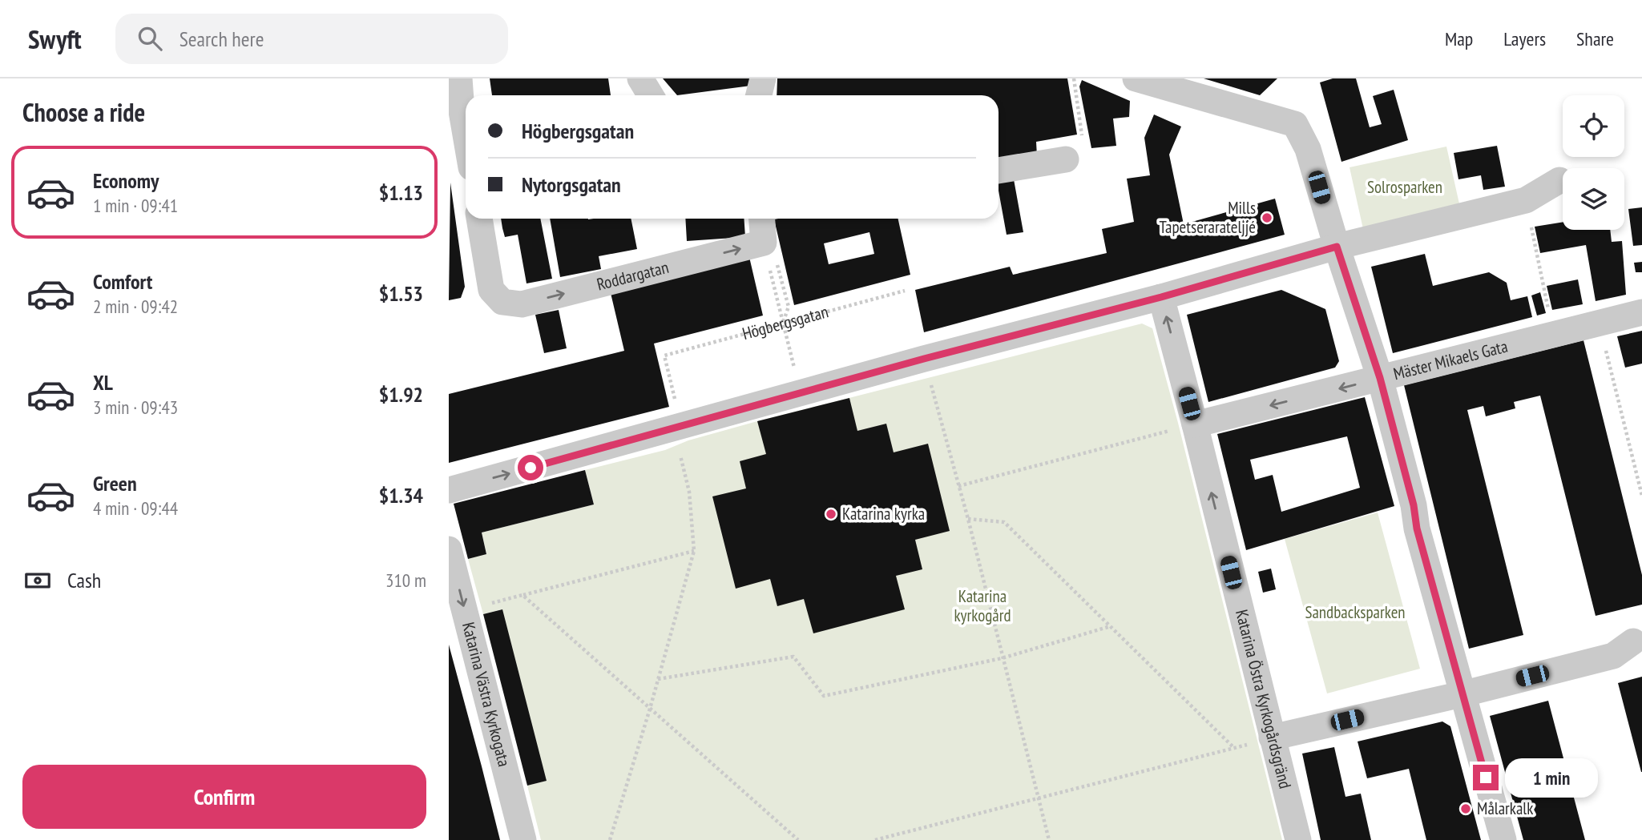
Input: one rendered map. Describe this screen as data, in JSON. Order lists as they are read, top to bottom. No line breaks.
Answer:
{"streets":{"street":["Roddargatan","Mäster Mikaels Gata","Katarina Västra Kyrkogata","Katarina Östra Kyrkogårdsgränd"],"path":["Högbergsgatan"]},"crossings":[["Mäster Mikaels Gata","Katarina Östra Kyrkogårdsgränd"]],"parks":["Solrosparken","Katarina kyrkogård","Sandbacksparken"],"places":["Mills Tapetserarateljjé","Katarina kyrka","Målarkalk"],"page":{"header":"Swyft","search":"Search here","nav":["Map","Layers","Share"],"heading":"Choose a ride","banner":["Högbergsgatan","Nytorgsgatan"],"list":[{"name":"Economy","note":"1 min · 09:41","value":"$1.13"},{"name":"Comfort","note":"2 min · 09:42","value":"$1.53"},{"name":"XL","note":"3 min · 09:43","value":"$1.92"},{"name":"Green","note":"4 min · 09:44","value":"$1.34"}],"pay":["Cash","310 m"],"buttons":"Confirm","bubble":"1 min"}}
